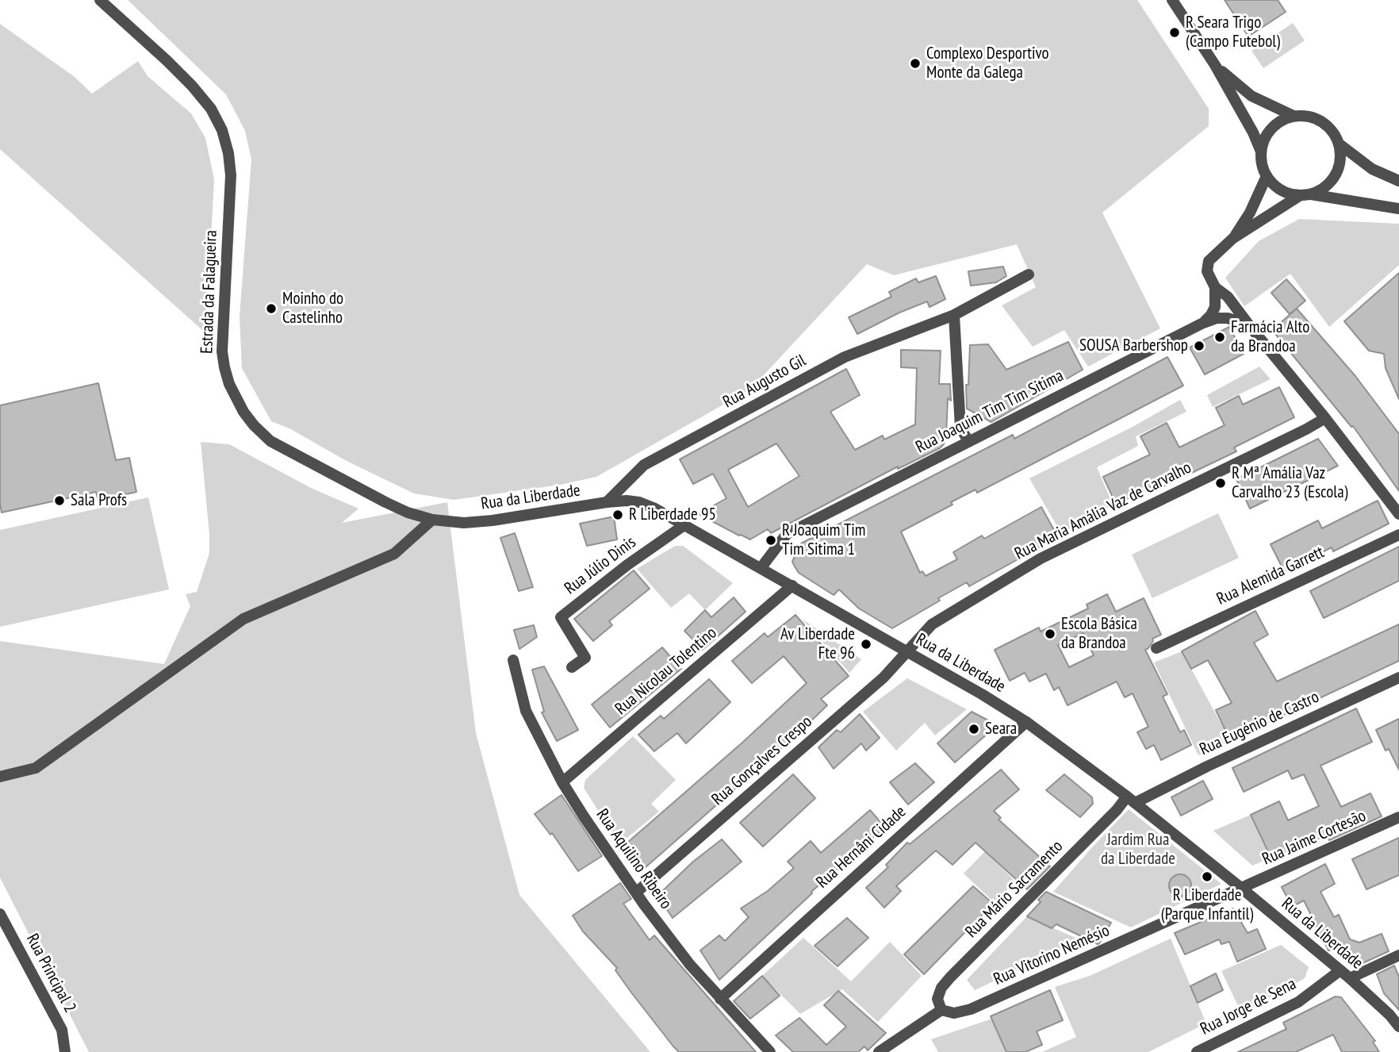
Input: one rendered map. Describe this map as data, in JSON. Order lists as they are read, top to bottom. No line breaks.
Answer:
{"streets":{"street":["Estrada da Falagueira","Rua Augusto Gil","Rua Joaquim Tim Tim Sitima","Rua da Liberdade","Rua Maria Amália Vaz de Carvalho","Rua Júlio Dinis","Rua Alemida Garrett","Rua Nicolau Tolentino","Rua Eugénio de Castro","Rua Gonçalves Crespo","Rua Jaime Cortesão","Rua Hernâni Cidade","Rua Aquilino Ribeiro","Rua Mário Sacramento","Rua Vitorino Nemésio","Rua Principal 2","Rua Jorge de Sena"]},"crossings":[["Estrada da Falagueira","Rua da Liberdade"],["Rua Augusto Gil","Rua da Liberdade"],["Rua Joaquim Tim Tim Sitima","Rua da Liberdade"],["Rua da Liberdade","Rua Maria Amália Vaz de Carvalho"],["Rua da Liberdade","Rua Júlio Dinis"],["Rua da Liberdade","Rua Nicolau Tolentino"],["Rua da Liberdade","Rua Eugénio de Castro"],["Rua da Liberdade","Rua Gonçalves Crespo"],["Rua da Liberdade","Rua Jaime Cortesão"],["Rua da Liberdade","Rua Hernâni Cidade"],["Rua da Liberdade","Rua Mário Sacramento"],["Rua da Liberdade","Rua Vitorino Nemésio"],["Rua da Liberdade","Rua Jorge de Sena"],["Rua Maria Amália Vaz de Carvalho","Rua Gonçalves Crespo"],["Rua Nicolau Tolentino","Rua Aquilino Ribeiro"],["Rua Eugénio de Castro","Rua Mário Sacramento"],["Rua Gonçalves Crespo","Rua Aquilino Ribeiro"],["Rua Jaime Cortesão","Rua Vitorino Nemésio"],["Rua Hernâni Cidade","Rua Aquilino Ribeiro"],["Rua Mário Sacramento","Rua Vitorino Nemésio"]],"parks":["Jardim Rua da Liberdade"],"places":["R Seara Trigo (Campo Futebol)","Complexo Desportivo Monte da Galega","Moinho do Castelinho","Farmácia Alto da Brandoa","SOUSA Barbershop","R Mª Amália Vaz Carvalho 23 (Escola)","Sala Profs","R Liberdade 95","R Joaquim Tim Tim Sitima 1","Escola Básica da Brandoa","Av Liberdade Fte 96","Seara","R Liberdade (Parque Infantil)"]}
